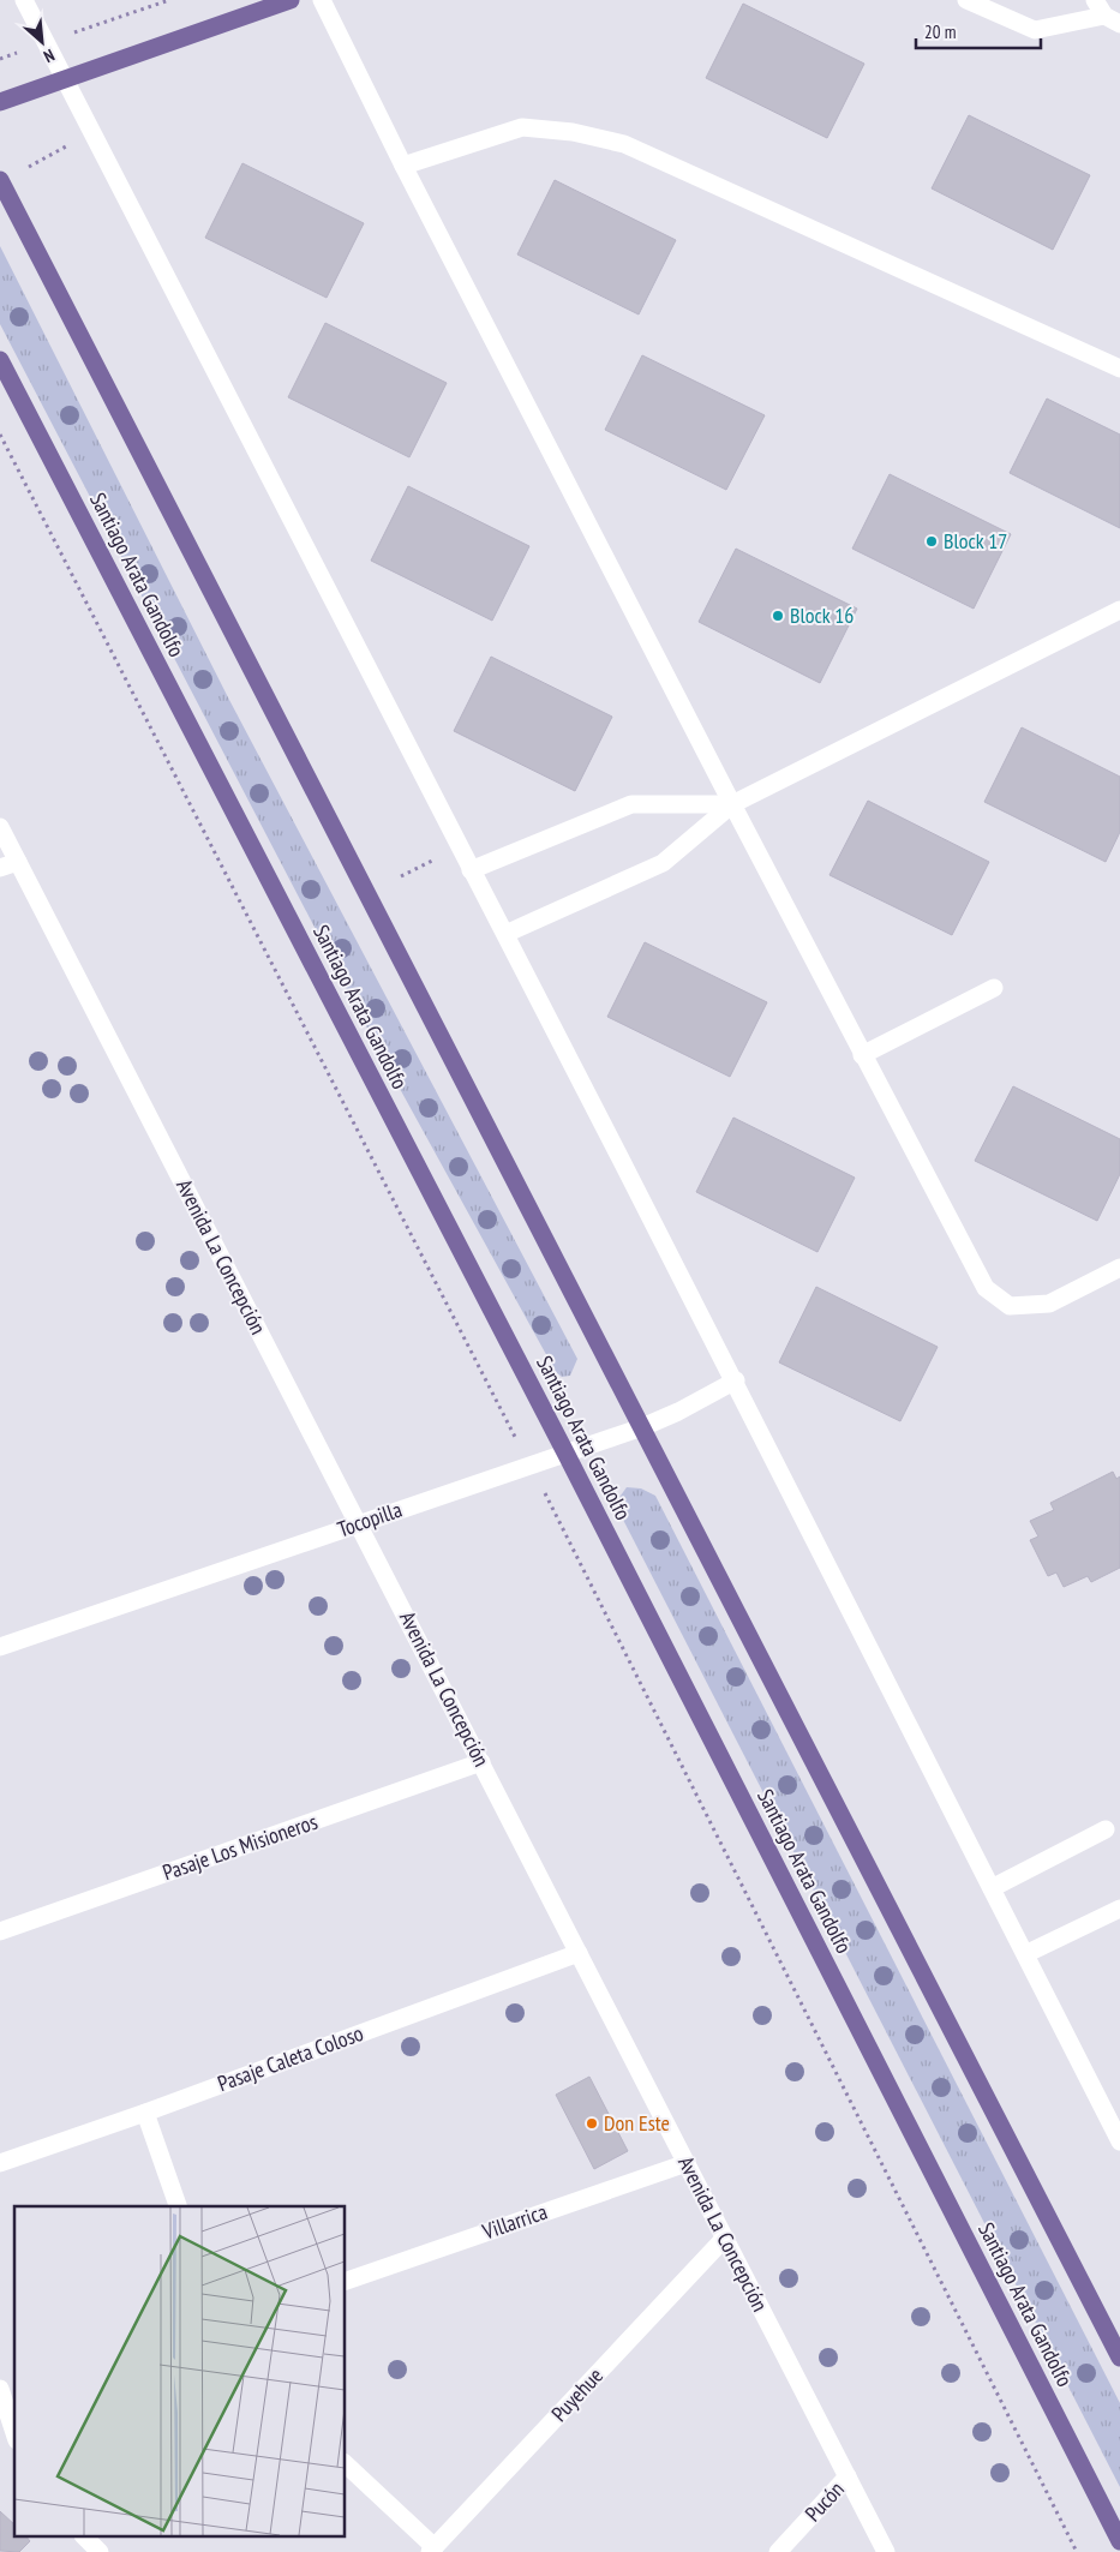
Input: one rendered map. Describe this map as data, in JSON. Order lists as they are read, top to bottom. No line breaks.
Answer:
{"streets":{"main road":["Santiago Arata Gandolfo"],"street":["Avenida La Concepción","Tocopilla","Pasaje Los Misioneros","Pasaje Caleta Coloso","Villarrica","Puyehue","Pucón"]},"crossings":[["Santiago Arata Gandolfo","Tocopilla"],["Avenida La Concepción","Tocopilla"],["Avenida La Concepción","Pasaje Los Misioneros"],["Avenida La Concepción","Pasaje Caleta Coloso"],["Avenida La Concepción","Villarrica"],["Avenida La Concepción","Puyehue"],["Avenida La Concepción","Pucón"]],"places":["Block 17","Block 16","Don Este"],"scale_bar":"20 m","north":"bottom right"}
